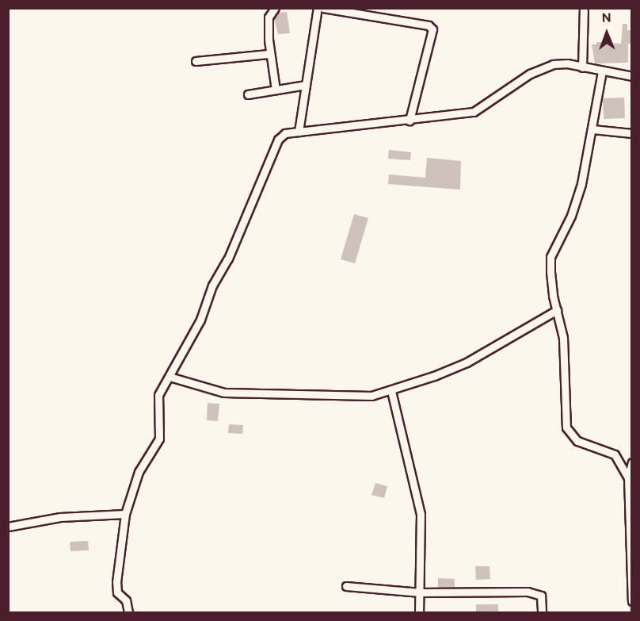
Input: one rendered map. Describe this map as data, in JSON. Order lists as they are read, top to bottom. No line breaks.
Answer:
{"north":"top"}
